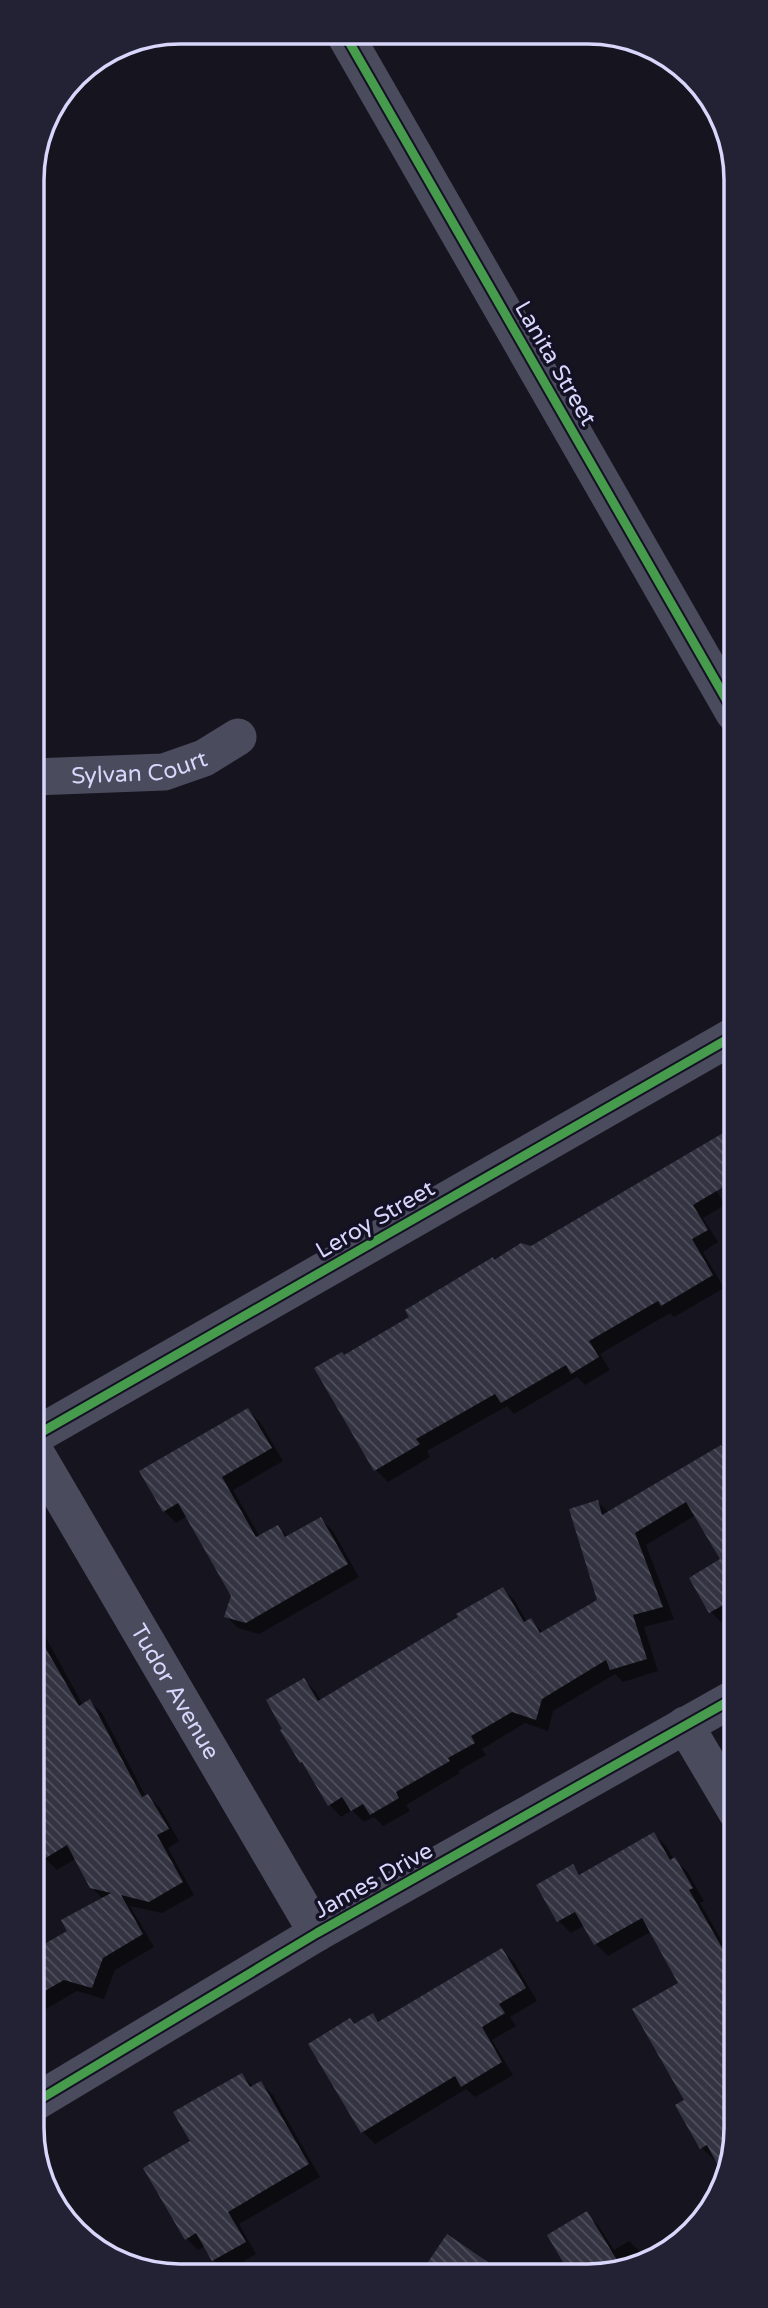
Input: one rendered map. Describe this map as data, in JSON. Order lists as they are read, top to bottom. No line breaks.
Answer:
{"streets":{"street":["Lanita Street","Sylvan Court","Leroy Street","Tudor Avenue","James Drive"]},"crossings":[["Tudor Avenue","James Drive"]]}
